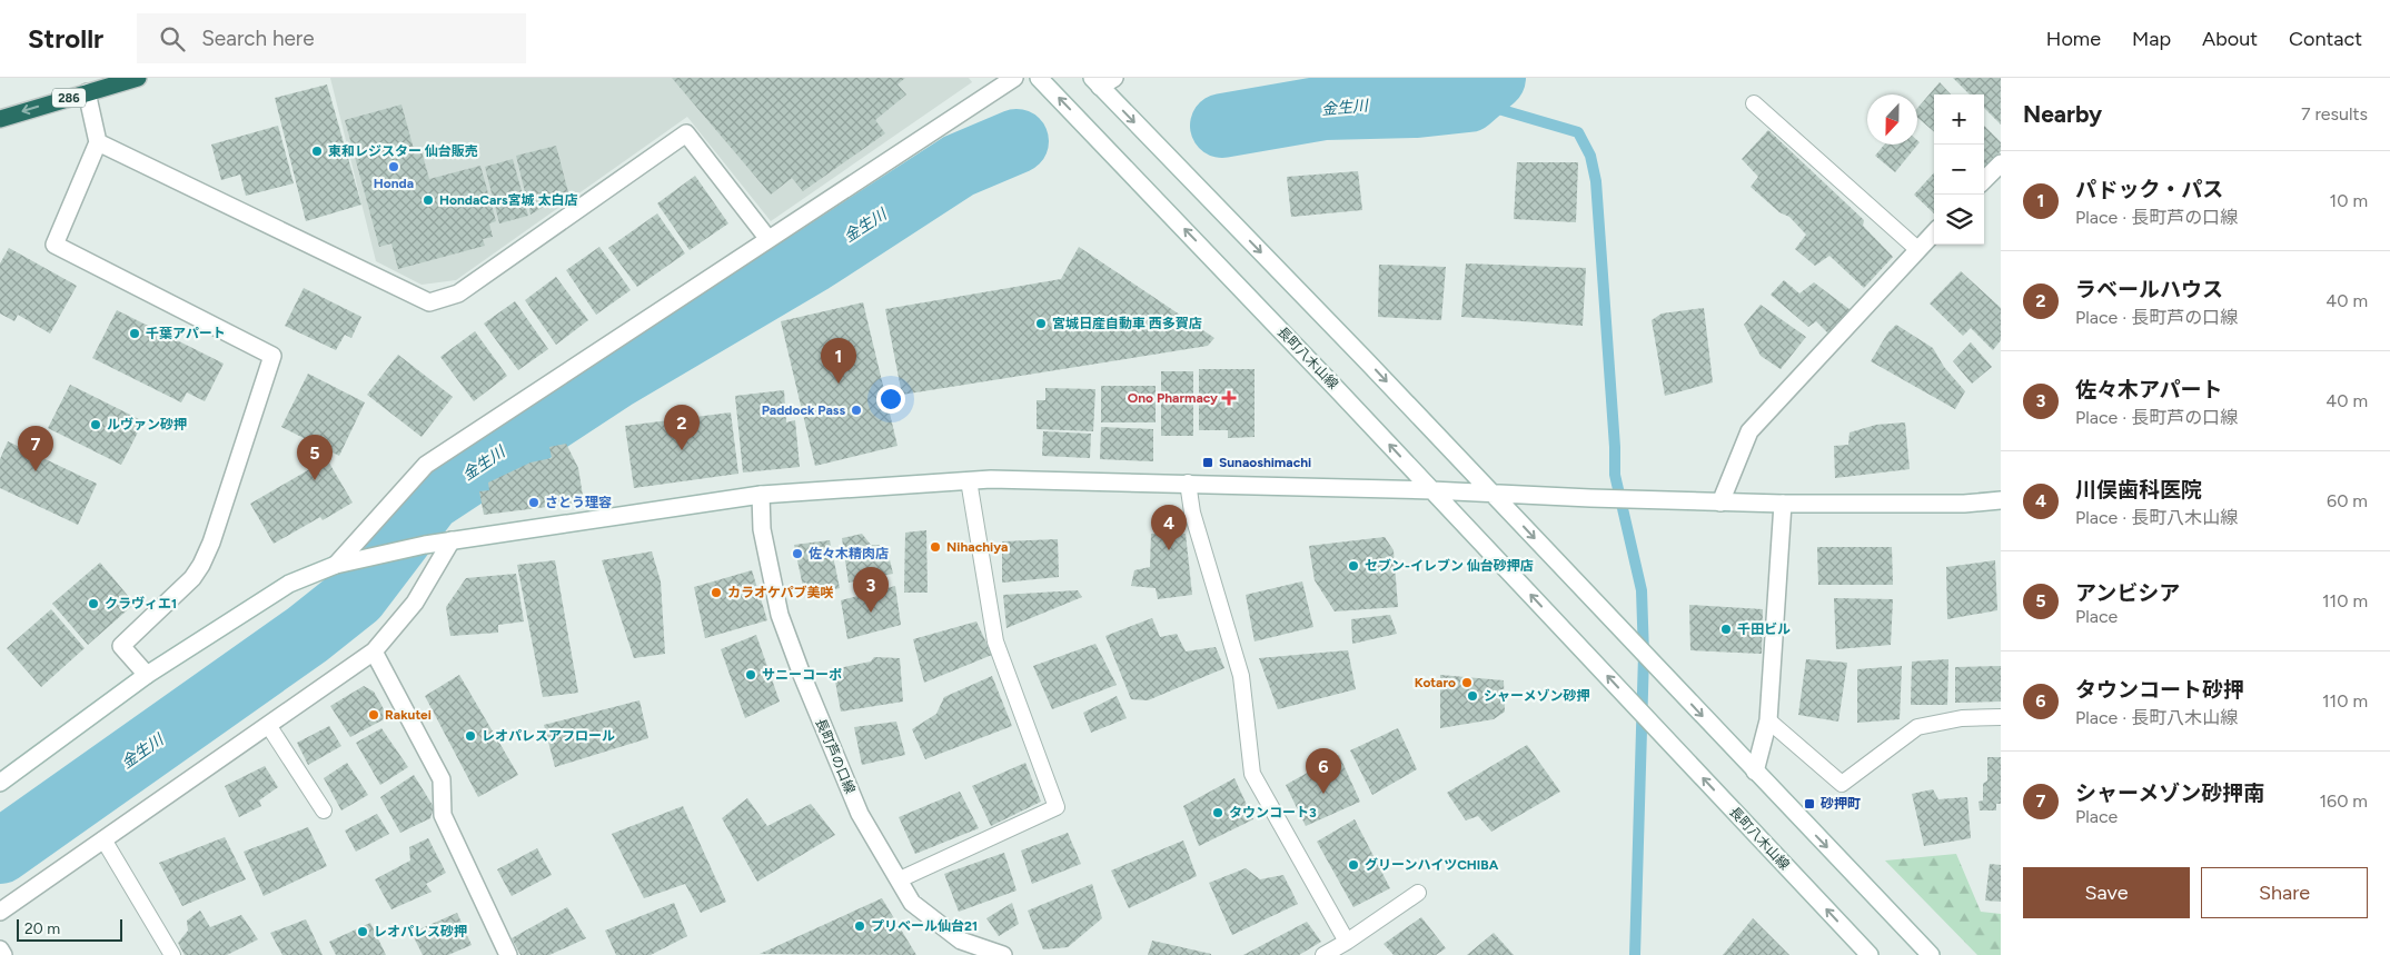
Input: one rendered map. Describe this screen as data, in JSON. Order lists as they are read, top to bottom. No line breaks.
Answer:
{"streets":{"highway":["286"],"street":["長町八木山線","長町芦の口線"]},"water":["金生川"],"places":{"other":["東和レジスター 仙台販売","Honda","HondaCars宮城 太白店","宮城日産自動車 西多賀店","千葉アパート","Paddock Pass","ルヴァン砂押","さとう理容","Nihachiya","佐々木精肉店","セブン-イレブン 仙台砂押店","カラオケパブ美咲","クラヴィエ1","千田ビル","サニーコーポ","Kotaro","シャーメゾン砂押","Rakutei","レオパレスアフロール","タウンコート3","グリーンハイツCHIBA","プリベール仙台21","レオパレス砂押"],"health":["Ono Pharmacy"],"transit":["Sunaoshimachi","砂押町"]},"scale_bar":"20 m","north":"bottom","page":{"header":"Strollr","search":"Search here","nav":["Home","Map","About","Contact"],"heading":["Nearby","7 results"],"map_buttons":["+","−"],"list":[{"mark":"1","name":"パドック・パス","note":"Place · 長町芦の口線","value":"10 m"},{"mark":"2","name":"ラベールハウス","note":"Place · 長町芦の口線","value":"40 m"},{"mark":"3","name":"佐々木アパート","note":"Place · 長町芦の口線","value":"40 m"},{"mark":"4","name":"川俣歯科医院","note":"Place · 長町八木山線","value":"60 m"},{"mark":"5","name":"アンビシア","note":"Place","value":"110 m"},{"mark":"6","name":"タウンコート砂押","note":"Place · 長町八木山線","value":"110 m"},{"mark":"7","name":"シャーメゾン砂押南","note":"Place","value":"160 m"}],"pins":["1","2","7","5","4","3","6"],"buttons":["Save","Share"],"scale":"20 m"}}
